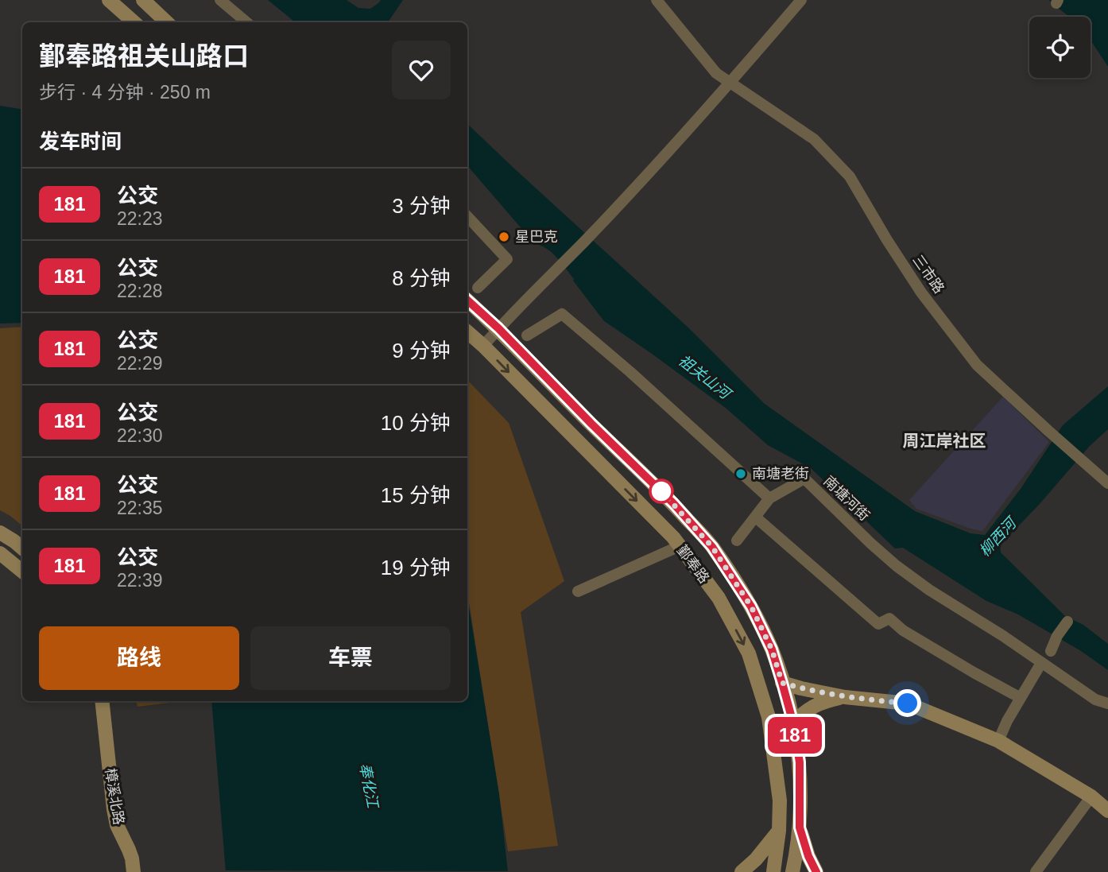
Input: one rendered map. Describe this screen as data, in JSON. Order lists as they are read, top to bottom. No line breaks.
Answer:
{"streets":{"main road":["鄞奉路","樟溪北路"],"street":["三市路","南塘河街"]},"districts":["周江岸社区"],"water":["祖关山河","柳西河","奉化江"],"places":["星巴克","南塘老街"],"lines":["bus line 181"],"page":{"on_map":"181","heading":[["鄞奉路祖关山路口","步行 · 4 分钟 · 250 m"],"发车时间"],"list":[{"mark":"181","name":"公交","note":"22:23","value":"3 分钟"},{"mark":"181","name":"公交","note":"22:28","value":"8 分钟"},{"mark":"181","name":"公交","note":"22:29","value":"9 分钟"},{"mark":"181","name":"公交","note":"22:30","value":"10 分钟"},{"mark":"181","name":"公交","note":"22:35","value":"15 分钟"},{"mark":"181","name":"公交","note":"22:39","value":"19 分钟"}],"buttons":["路线","车票"]}}
